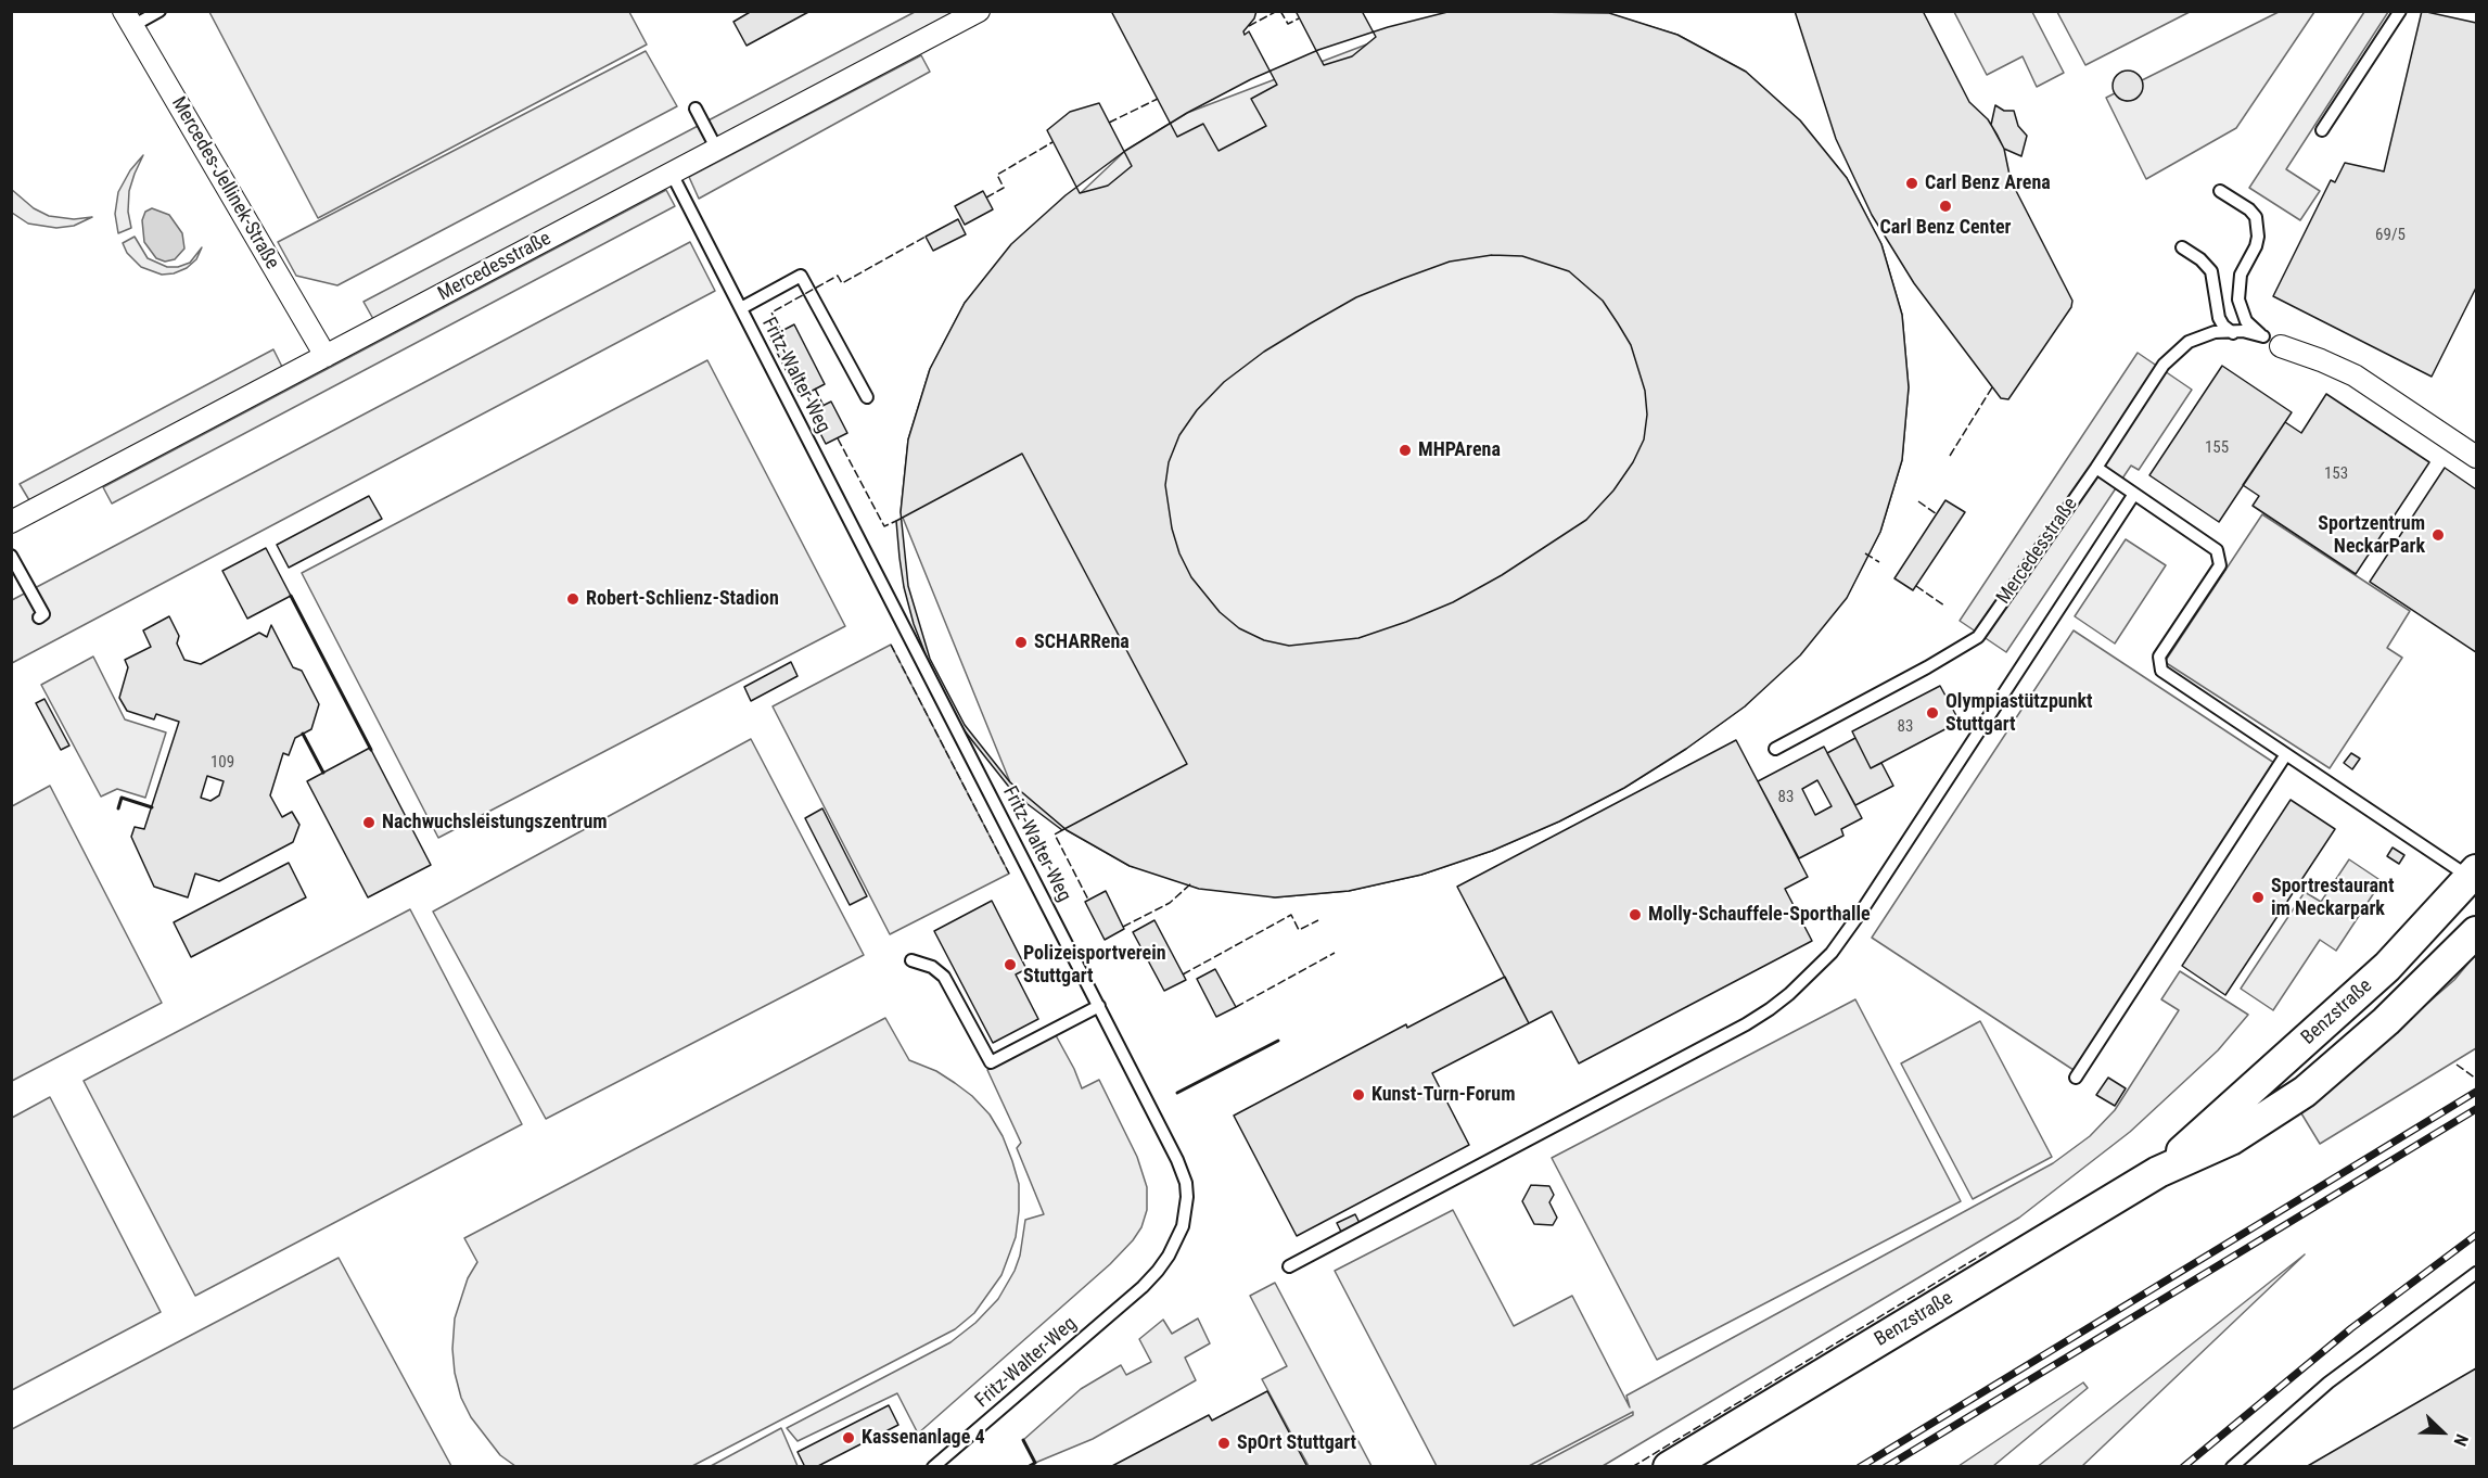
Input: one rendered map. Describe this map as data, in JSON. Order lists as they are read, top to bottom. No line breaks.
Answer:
{"streets":{"main road":["Benzstraße"],"street":["Mercedes-Jellinek-Straße","Mercedesstraße"],"lane":["Fritz-Walter-Weg"]},"crossings":[["Mercedes-Jellinek-Straße","Mercedesstraße"],["Mercedesstraße","Fritz-Walter-Weg"]],"places":["Carl Benz Arena","Carl Benz Center","MHPArena","Sportzentrum NeckarPark","Robert-Schlienz-Stadion","SCHARRena","Olympiastützpunkt Stuttgart","Nachwuchsleistungszentrum","Sportrestaurant im Neckarpark","Molly-Schauffele-Sporthalle","Polizeisportverein Stuttgart","Kunst-Turn-Forum","Kassenanlage 4","SpOrt Stuttgart"],"house_numbers":["69/5","155","153","83","109","83"],"north":"bottom right"}
